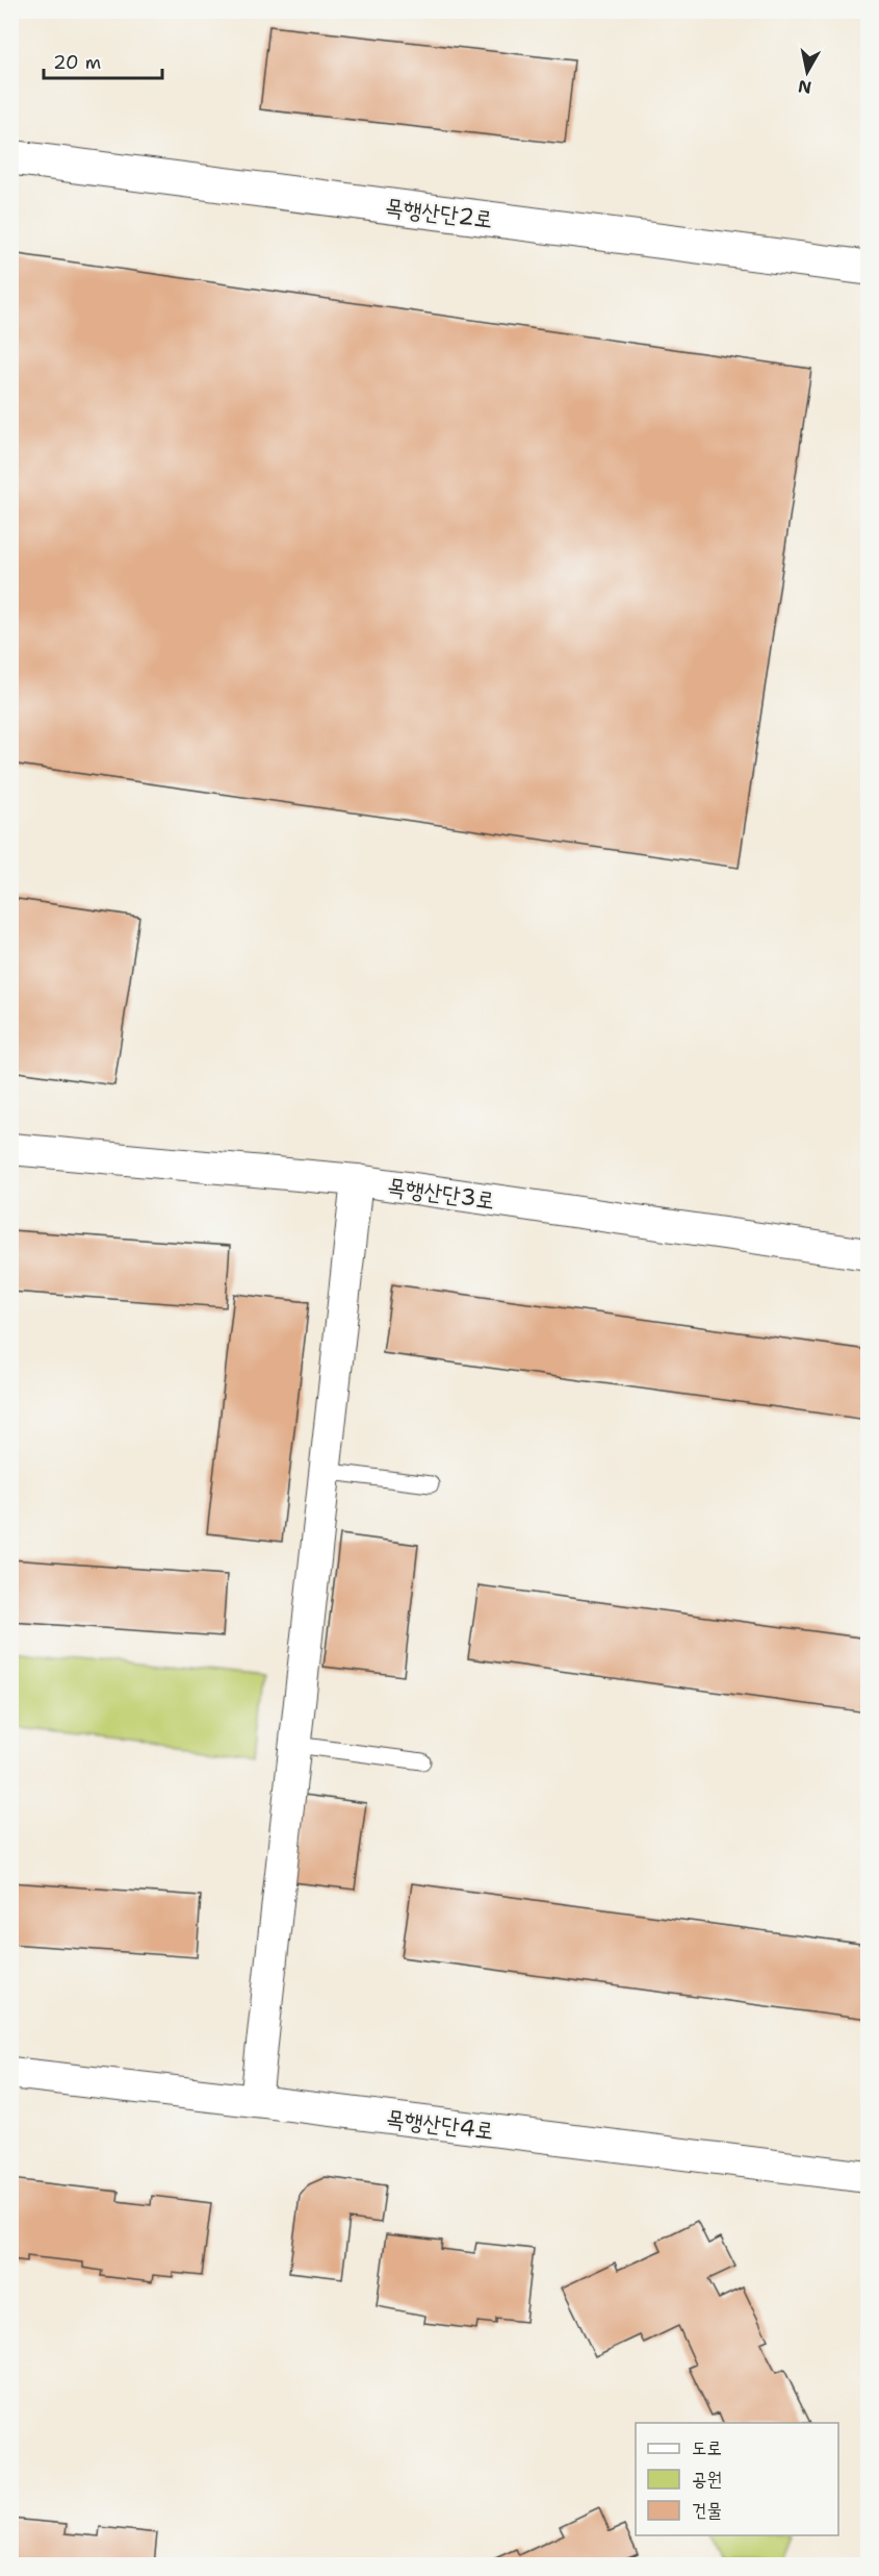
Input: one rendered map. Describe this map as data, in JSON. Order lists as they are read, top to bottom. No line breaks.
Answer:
{"streets":{"street":["목행산단2로","목행산단3로","목행산단4로"]},"legend":["도로","공원","건물"],"scale_bar":"20 m","north":"bottom"}
